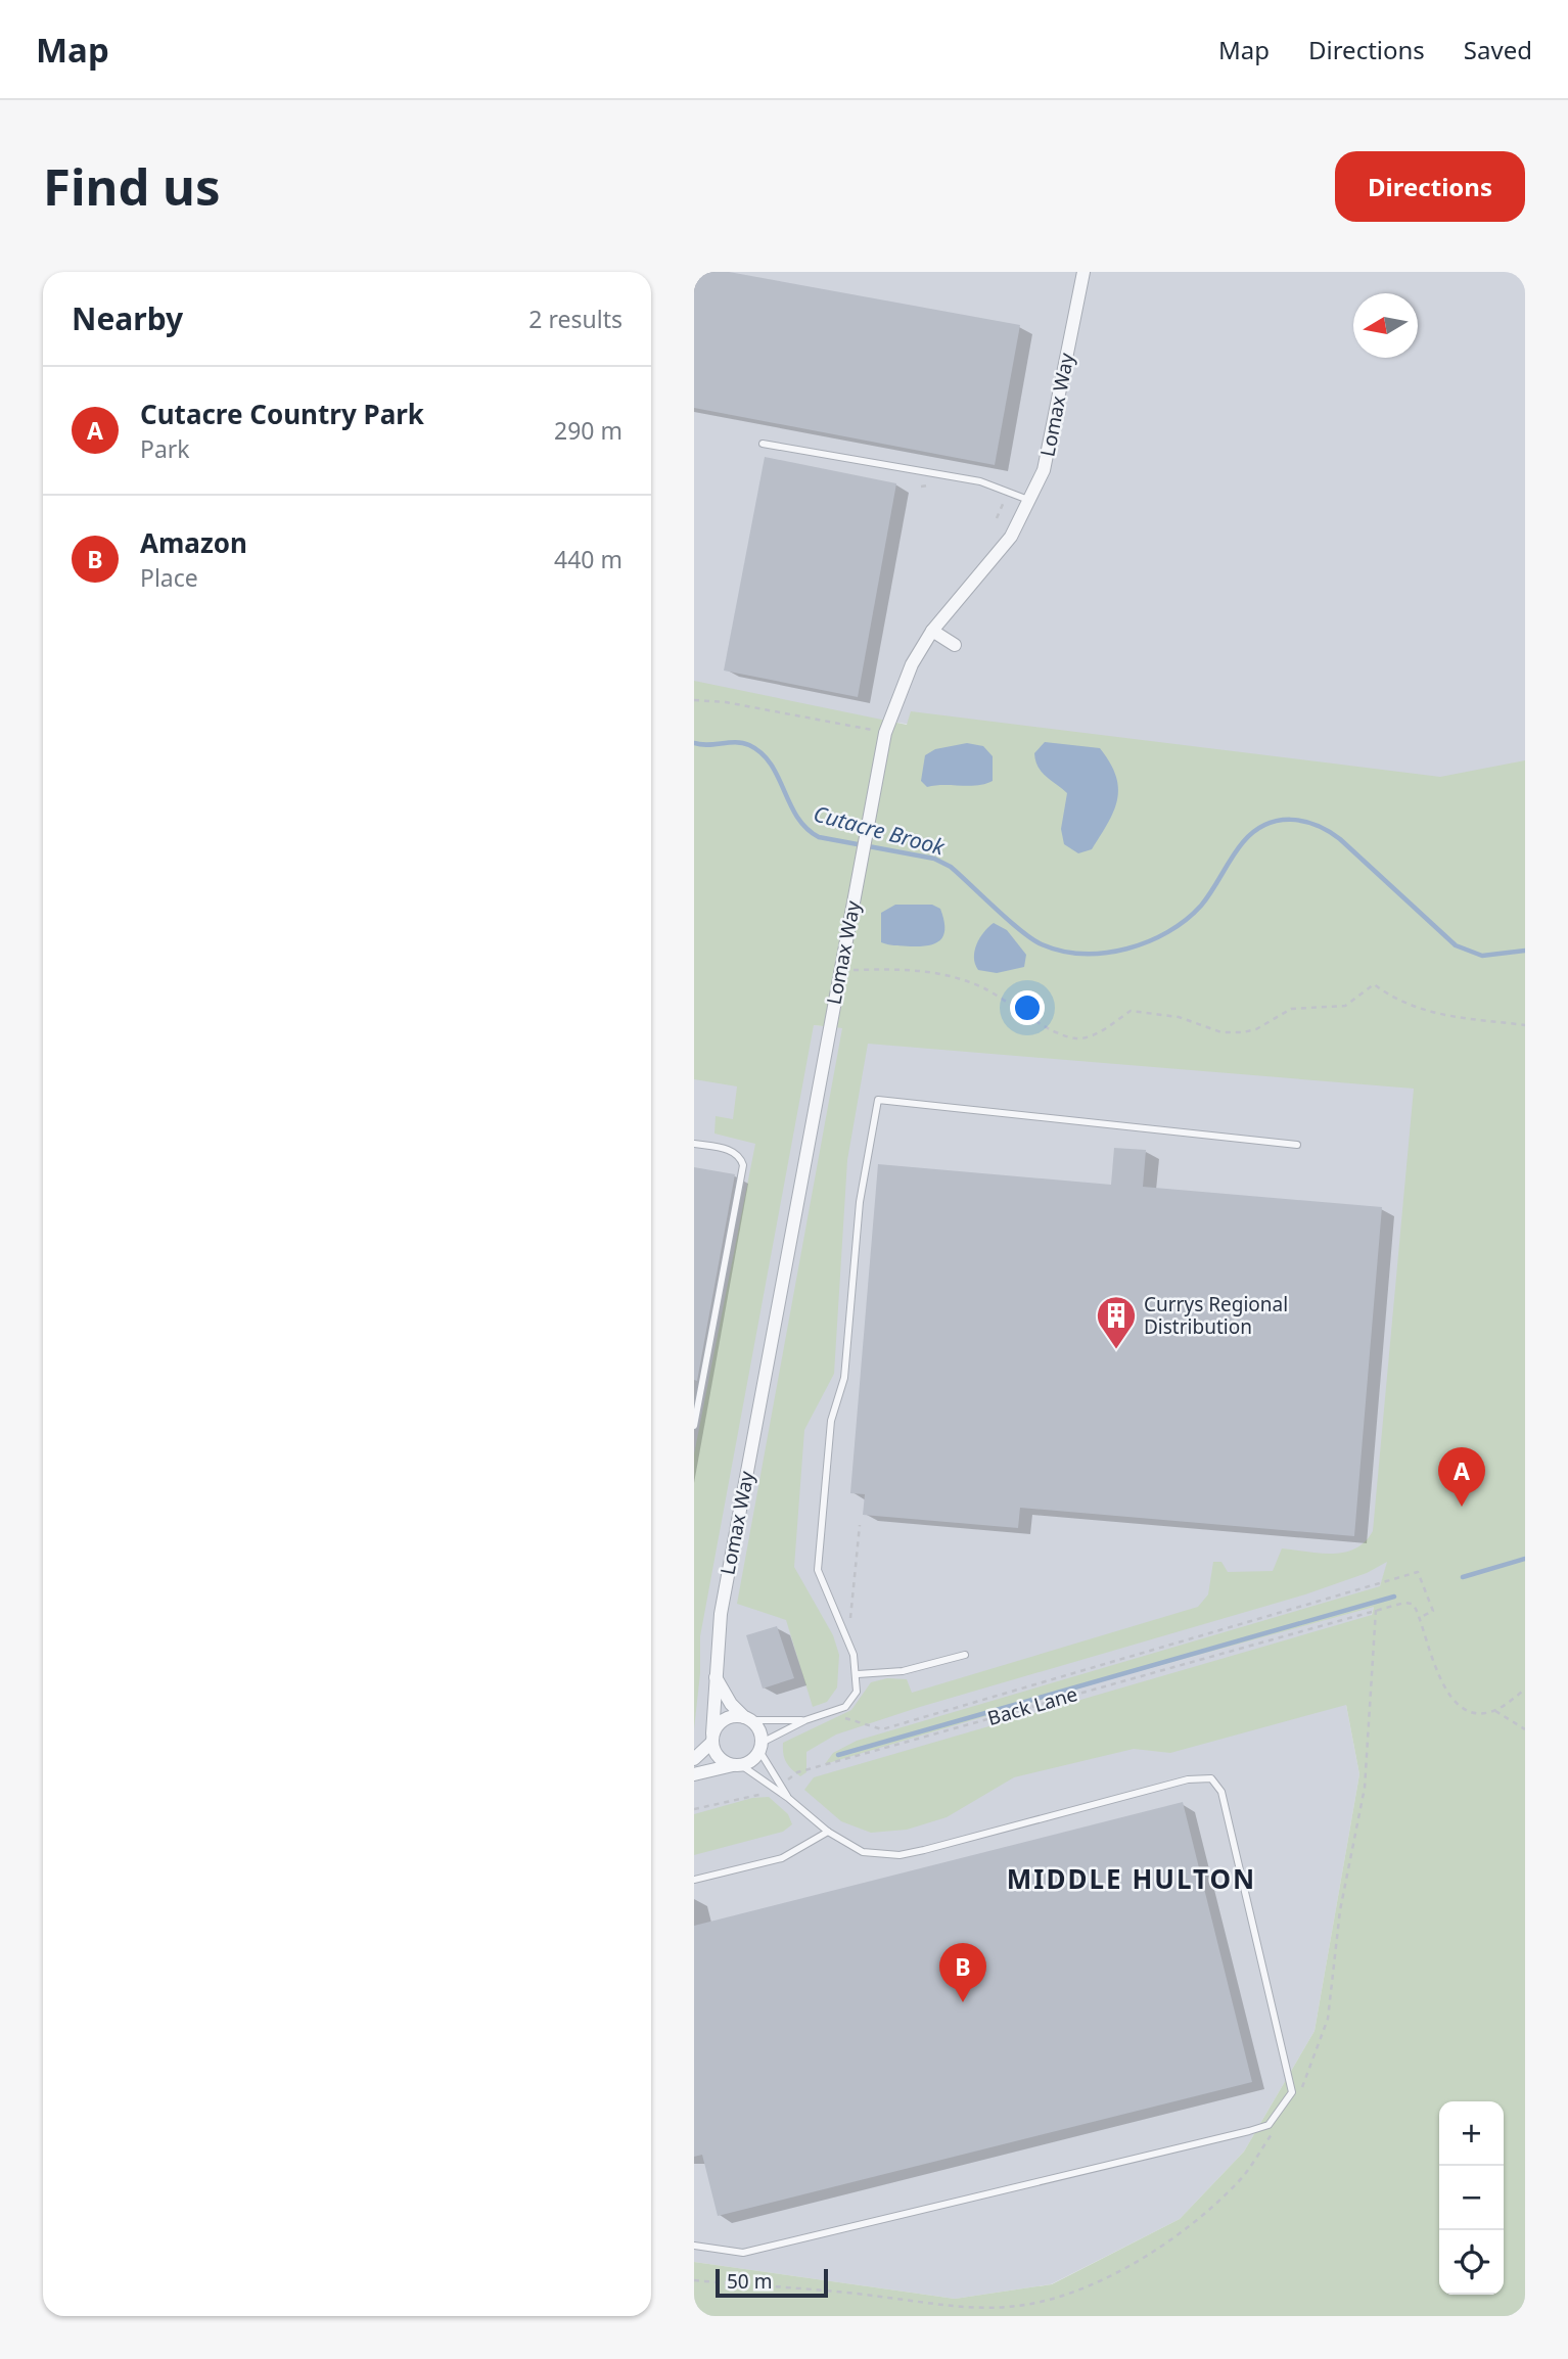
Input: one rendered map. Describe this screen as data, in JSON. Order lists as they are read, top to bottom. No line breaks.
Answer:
{"streets":{"street":["Lomax Way"],"path":["Back Lane"]},"districts":["MIDDLE HULTON"],"water":["Cutacre Brook"],"places":{"building":["Currys Regional Distribution"]},"scale_bar":"50 m","north":"left","page":{"header":"Map","nav":["Map","Directions","Saved"],"buttons":"Directions","title":"Find us","heading":["Nearby","2 results"],"list":[{"mark":"A","name":"Cutacre Country Park","note":"Park","value":"290 m"},{"mark":"B","name":"Amazon","note":"Place","value":"440 m"}],"pins":["A","B"],"map_buttons":["+","−"],"scale":"50 m"}}
